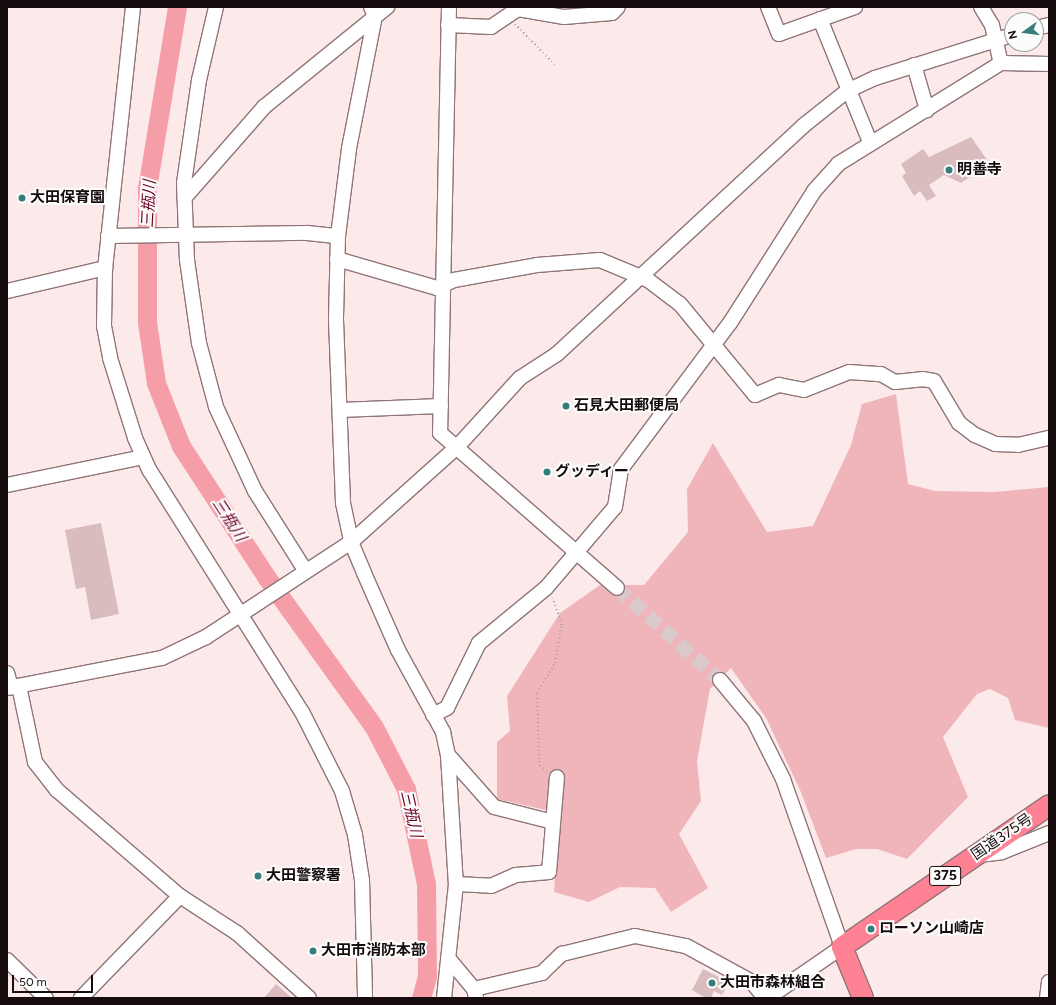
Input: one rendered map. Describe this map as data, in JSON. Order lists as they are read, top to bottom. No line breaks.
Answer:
{"streets":{"highway":["国道375号","375"]},"water":["三瓶川"],"places":["明善寺","大田保育園","石見大田郵便局","グッディー","大田警察署","ローソン山崎店","大田市消防本部","大田市森林組合"],"scale_bar":"50 m","north":"left"}
